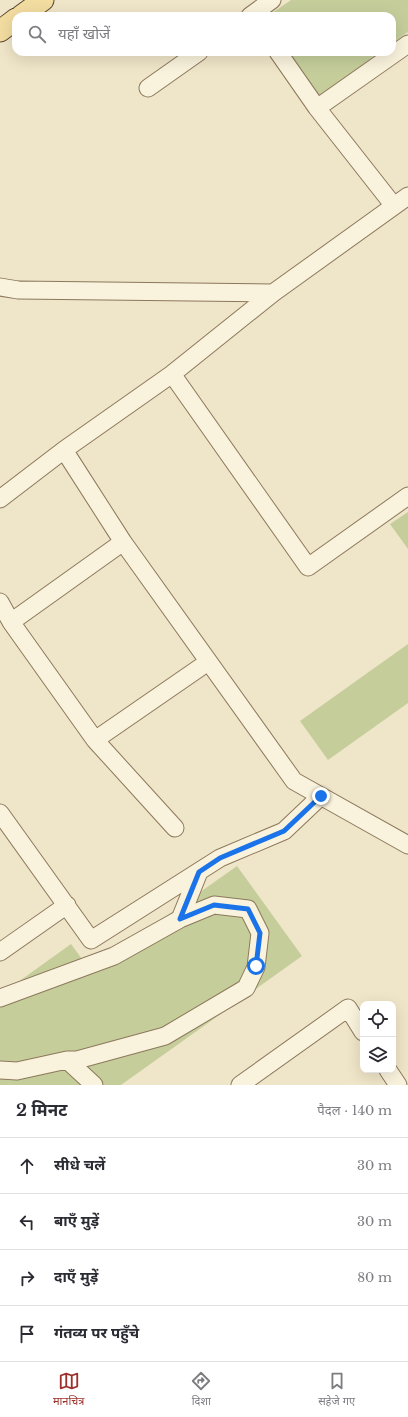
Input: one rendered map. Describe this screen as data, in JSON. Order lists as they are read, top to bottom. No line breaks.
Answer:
{"page":{"search":"यहाँ खोजें","heading":["2 मिनट","पैदल · 140 m"],"list":[["सीधे चलें","30 m"],["बाएँ मुड़ें","30 m"],["दाएँ मुड़ें","80 m"],"गंतव्य पर पहुँचे"],"nav":["मानचित्र","दिशा","सहेजे गए"]}}
